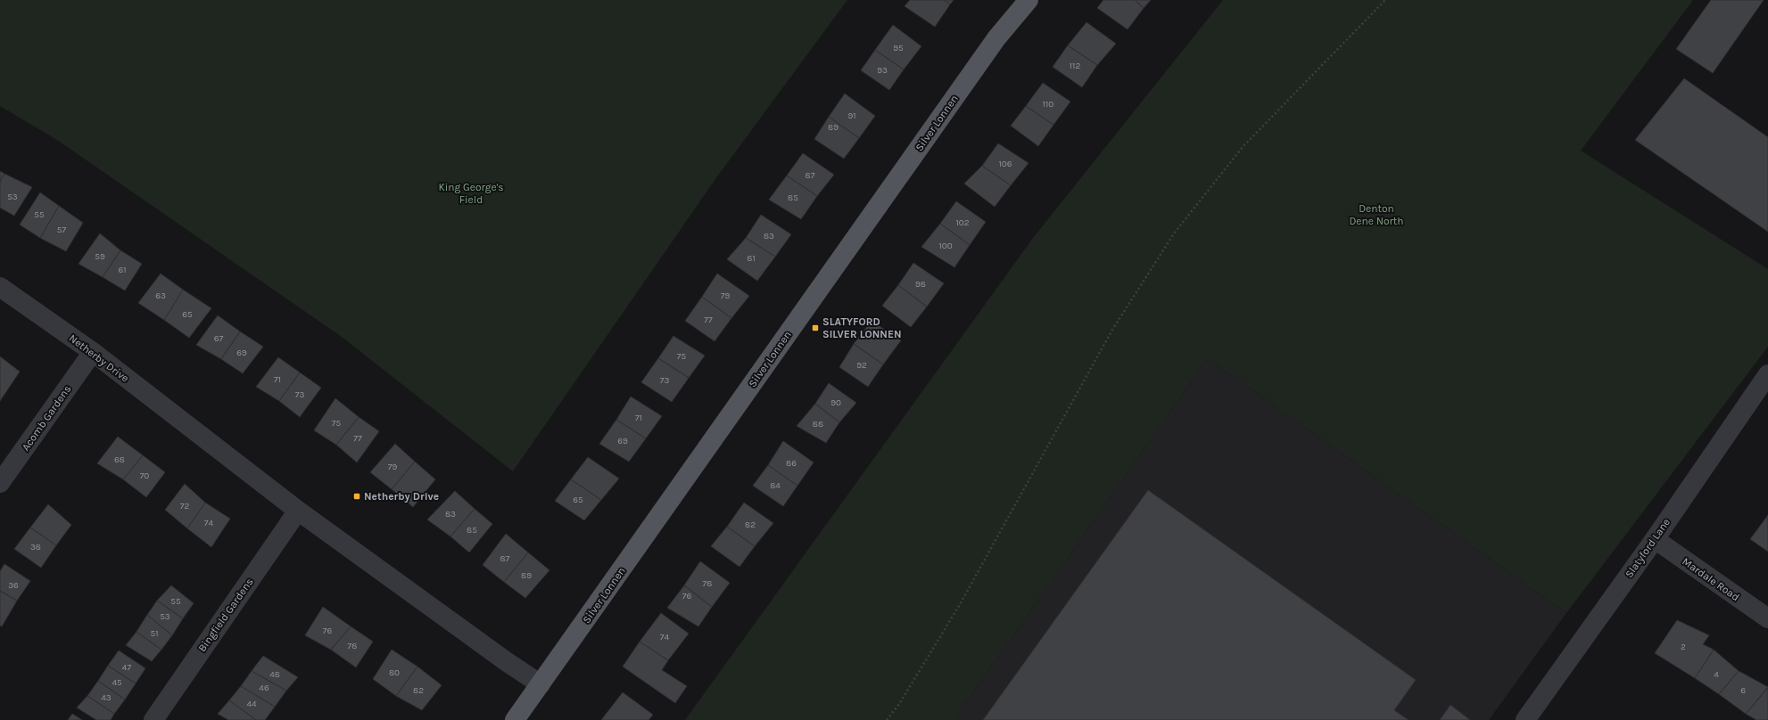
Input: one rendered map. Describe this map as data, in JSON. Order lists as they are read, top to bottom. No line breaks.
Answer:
{"streets":{"main road":["Silver Lonnen"],"street":["Netherby Drive","Acomb Gardens","Slatyford Lane","Mardale Road","Bingfield Gardens"]},"crossings":[["Silver Lonnen","Netherby Drive"],["Netherby Drive","Acomb Gardens"],["Netherby Drive","Bingfield Gardens"],["Slatyford Lane","Mardale Road"]],"parks":["King George's Field","Denton Dene North"],"places":{"transit":["SLATYFORD SILVER LONNEN","Netherby Drive"]},"house_numbers":["95","112","93","110","91","89","106","87","53","85","55","102","57","83","100","59","81","61","98","63","79","65","77","67","69","75","92","71","73","73","90","71","75","88","77","69","68","86","79","70","84","65","72","83","74","82","85","38","87","89","78","36","76","55","53","76","51","74","78","2","47","80","48","4","45","46","82","6","43","44"]}
